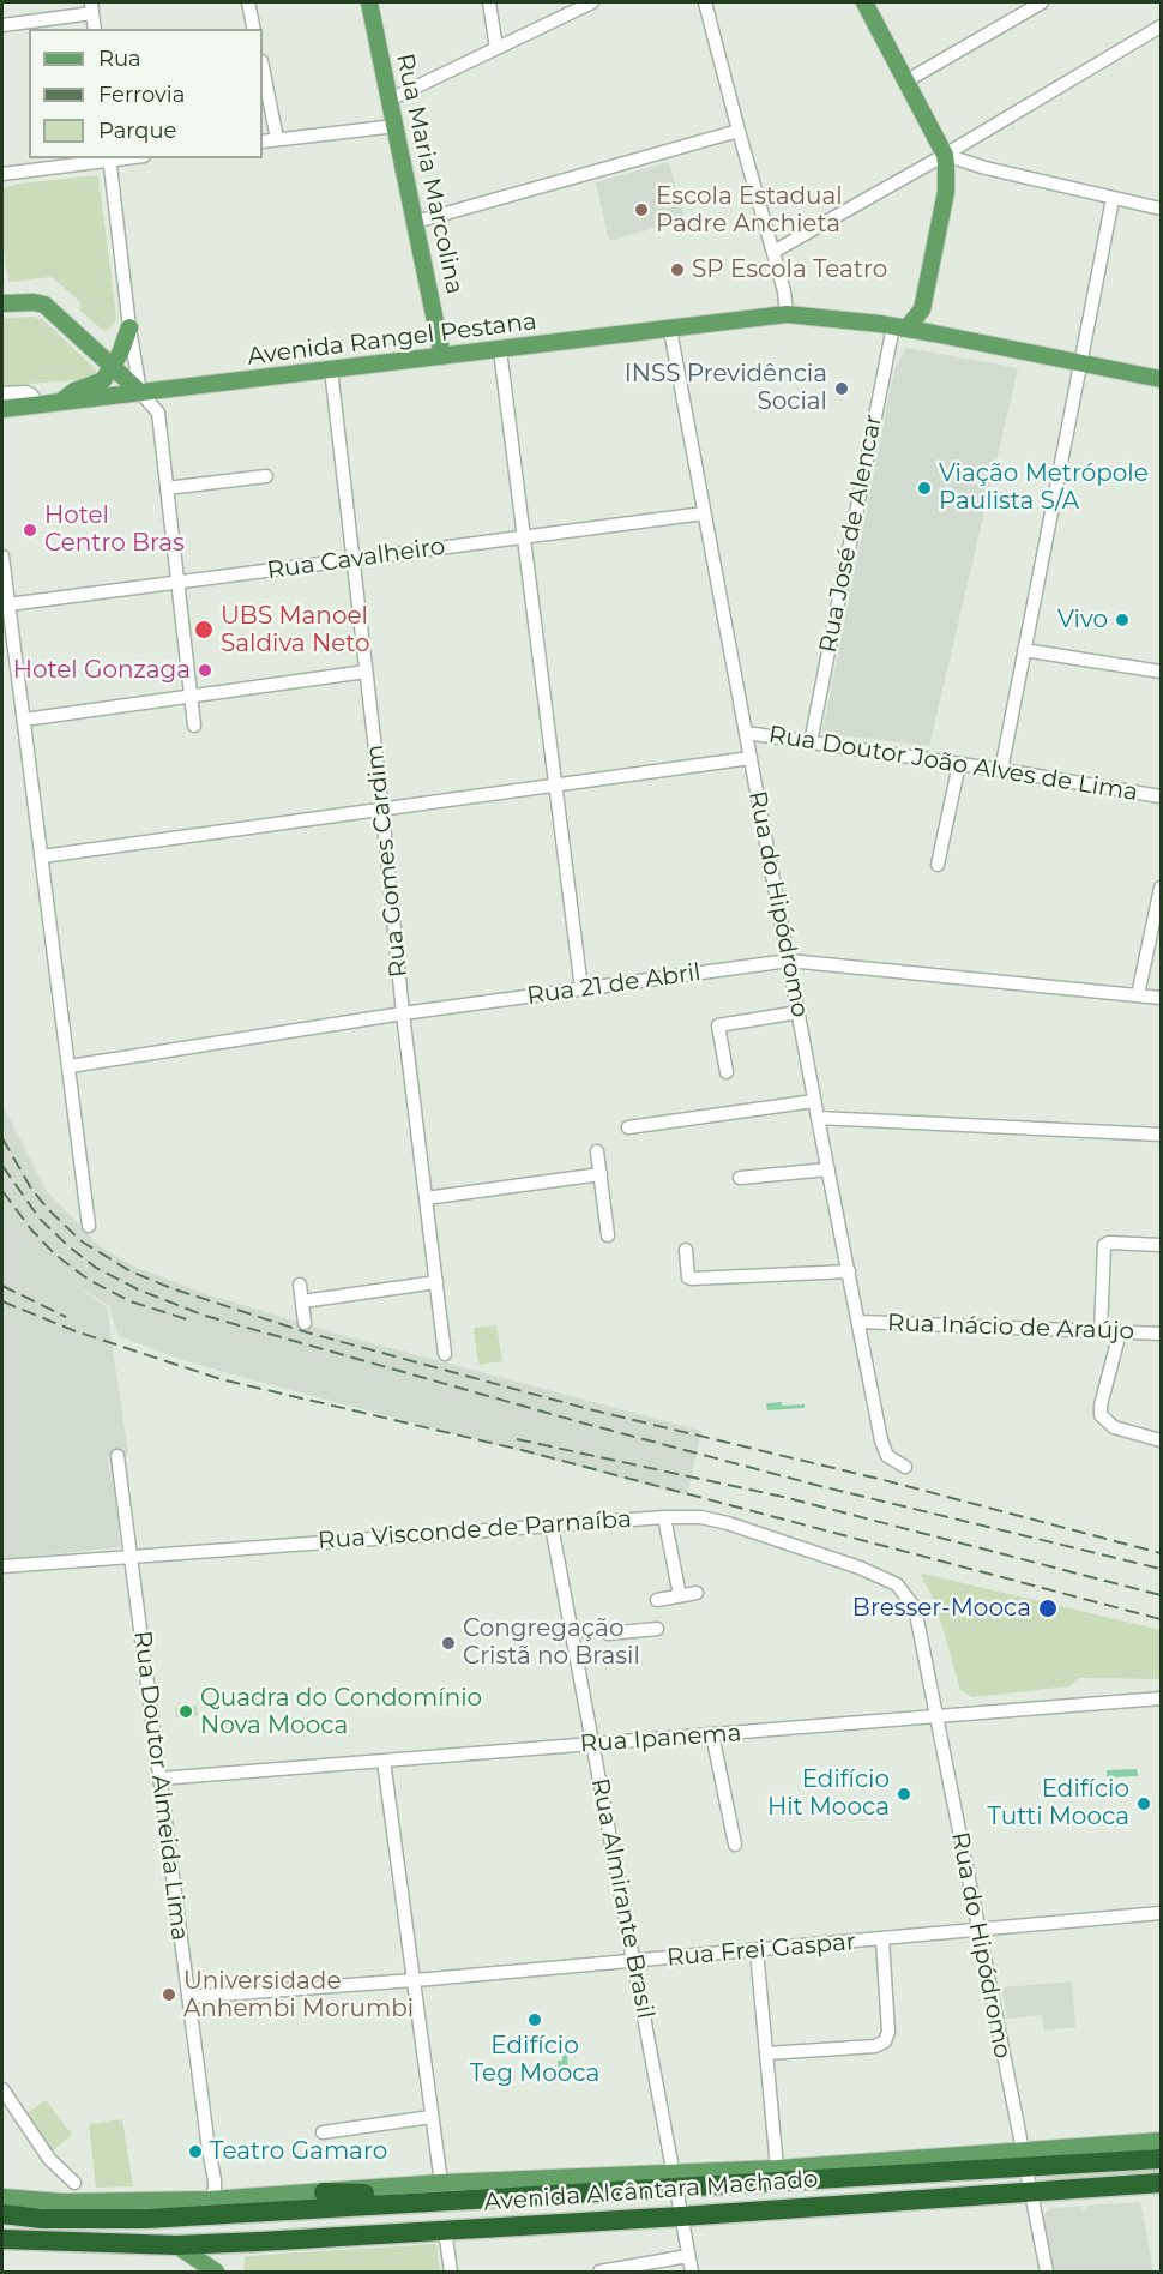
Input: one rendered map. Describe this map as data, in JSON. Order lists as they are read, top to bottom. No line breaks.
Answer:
{"streets":{"highway":["Avenida Alcântara Machado"],"main road":["Rua Maria Marcolina","Avenida Rangel Pestana"],"street":["Rua José de Alencar","Rua Cavalheiro","Rua Doutor João Alves de Lima","Rua Gomes Cardim","Rua do Hipódromo","Rua 21 de Abril","Rua Inácio de Araújo","Rua Visconde de Parnaíba","Rua Ipanema","Rua Doutor Almeida Lima","Rua Almirante Brasil","Rua Frei Gaspar"]},"crossings":[["Rua Maria Marcolina","Avenida Rangel Pestana"],["Avenida Rangel Pestana","Rua José de Alencar"],["Avenida Rangel Pestana","Rua Gomes Cardim"],["Avenida Rangel Pestana","Rua do Hipódromo"],["Rua José de Alencar","Rua Doutor João Alves de Lima"],["Rua Cavalheiro","Rua Gomes Cardim"],["Rua Cavalheiro","Rua do Hipódromo"],["Rua Doutor João Alves de Lima","Rua do Hipódromo"],["Rua Gomes Cardim","Rua 21 de Abril"],["Rua do Hipódromo","Rua 21 de Abril"],["Rua do Hipódromo","Rua Inácio de Araújo"],["Rua do Hipódromo","Rua Visconde de Parnaíba"],["Rua do Hipódromo","Rua Ipanema"],["Rua do Hipódromo","Rua Frei Gaspar"],["Rua do Hipódromo","Avenida Alcântara Machado"],["Rua Visconde de Parnaíba","Rua Doutor Almeida Lima"],["Rua Visconde de Parnaíba","Rua Almirante Brasil"],["Rua Ipanema","Rua Doutor Almeida Lima"],["Rua Ipanema","Rua Almirante Brasil"],["Rua Doutor Almeida Lima","Rua Frei Gaspar"],["Rua Almirante Brasil","Rua Frei Gaspar"],["Rua Almirante Brasil","Avenida Alcântara Machado"]],"places":["Escola Estadual Padre Anchieta","SP Escola Teatro","INSS Previdência Social","Viação Metrópole Paulista S/A","Hotel Centro Bras","Vivo","UBS Manoel Saldiva Neto","Hotel Gonzaga","Bresser-Mooca","Congregação Cristã no Brasil","Quadra do Condomínio Nova Mooca","Edifício Hit Mooca","Edifício Tutti Mooca","Universidade Anhembi Morumbi","Edifício Teg Mooca","Teatro Gamaro"],"legend":["Rua","Ferrovia","Parque"]}
